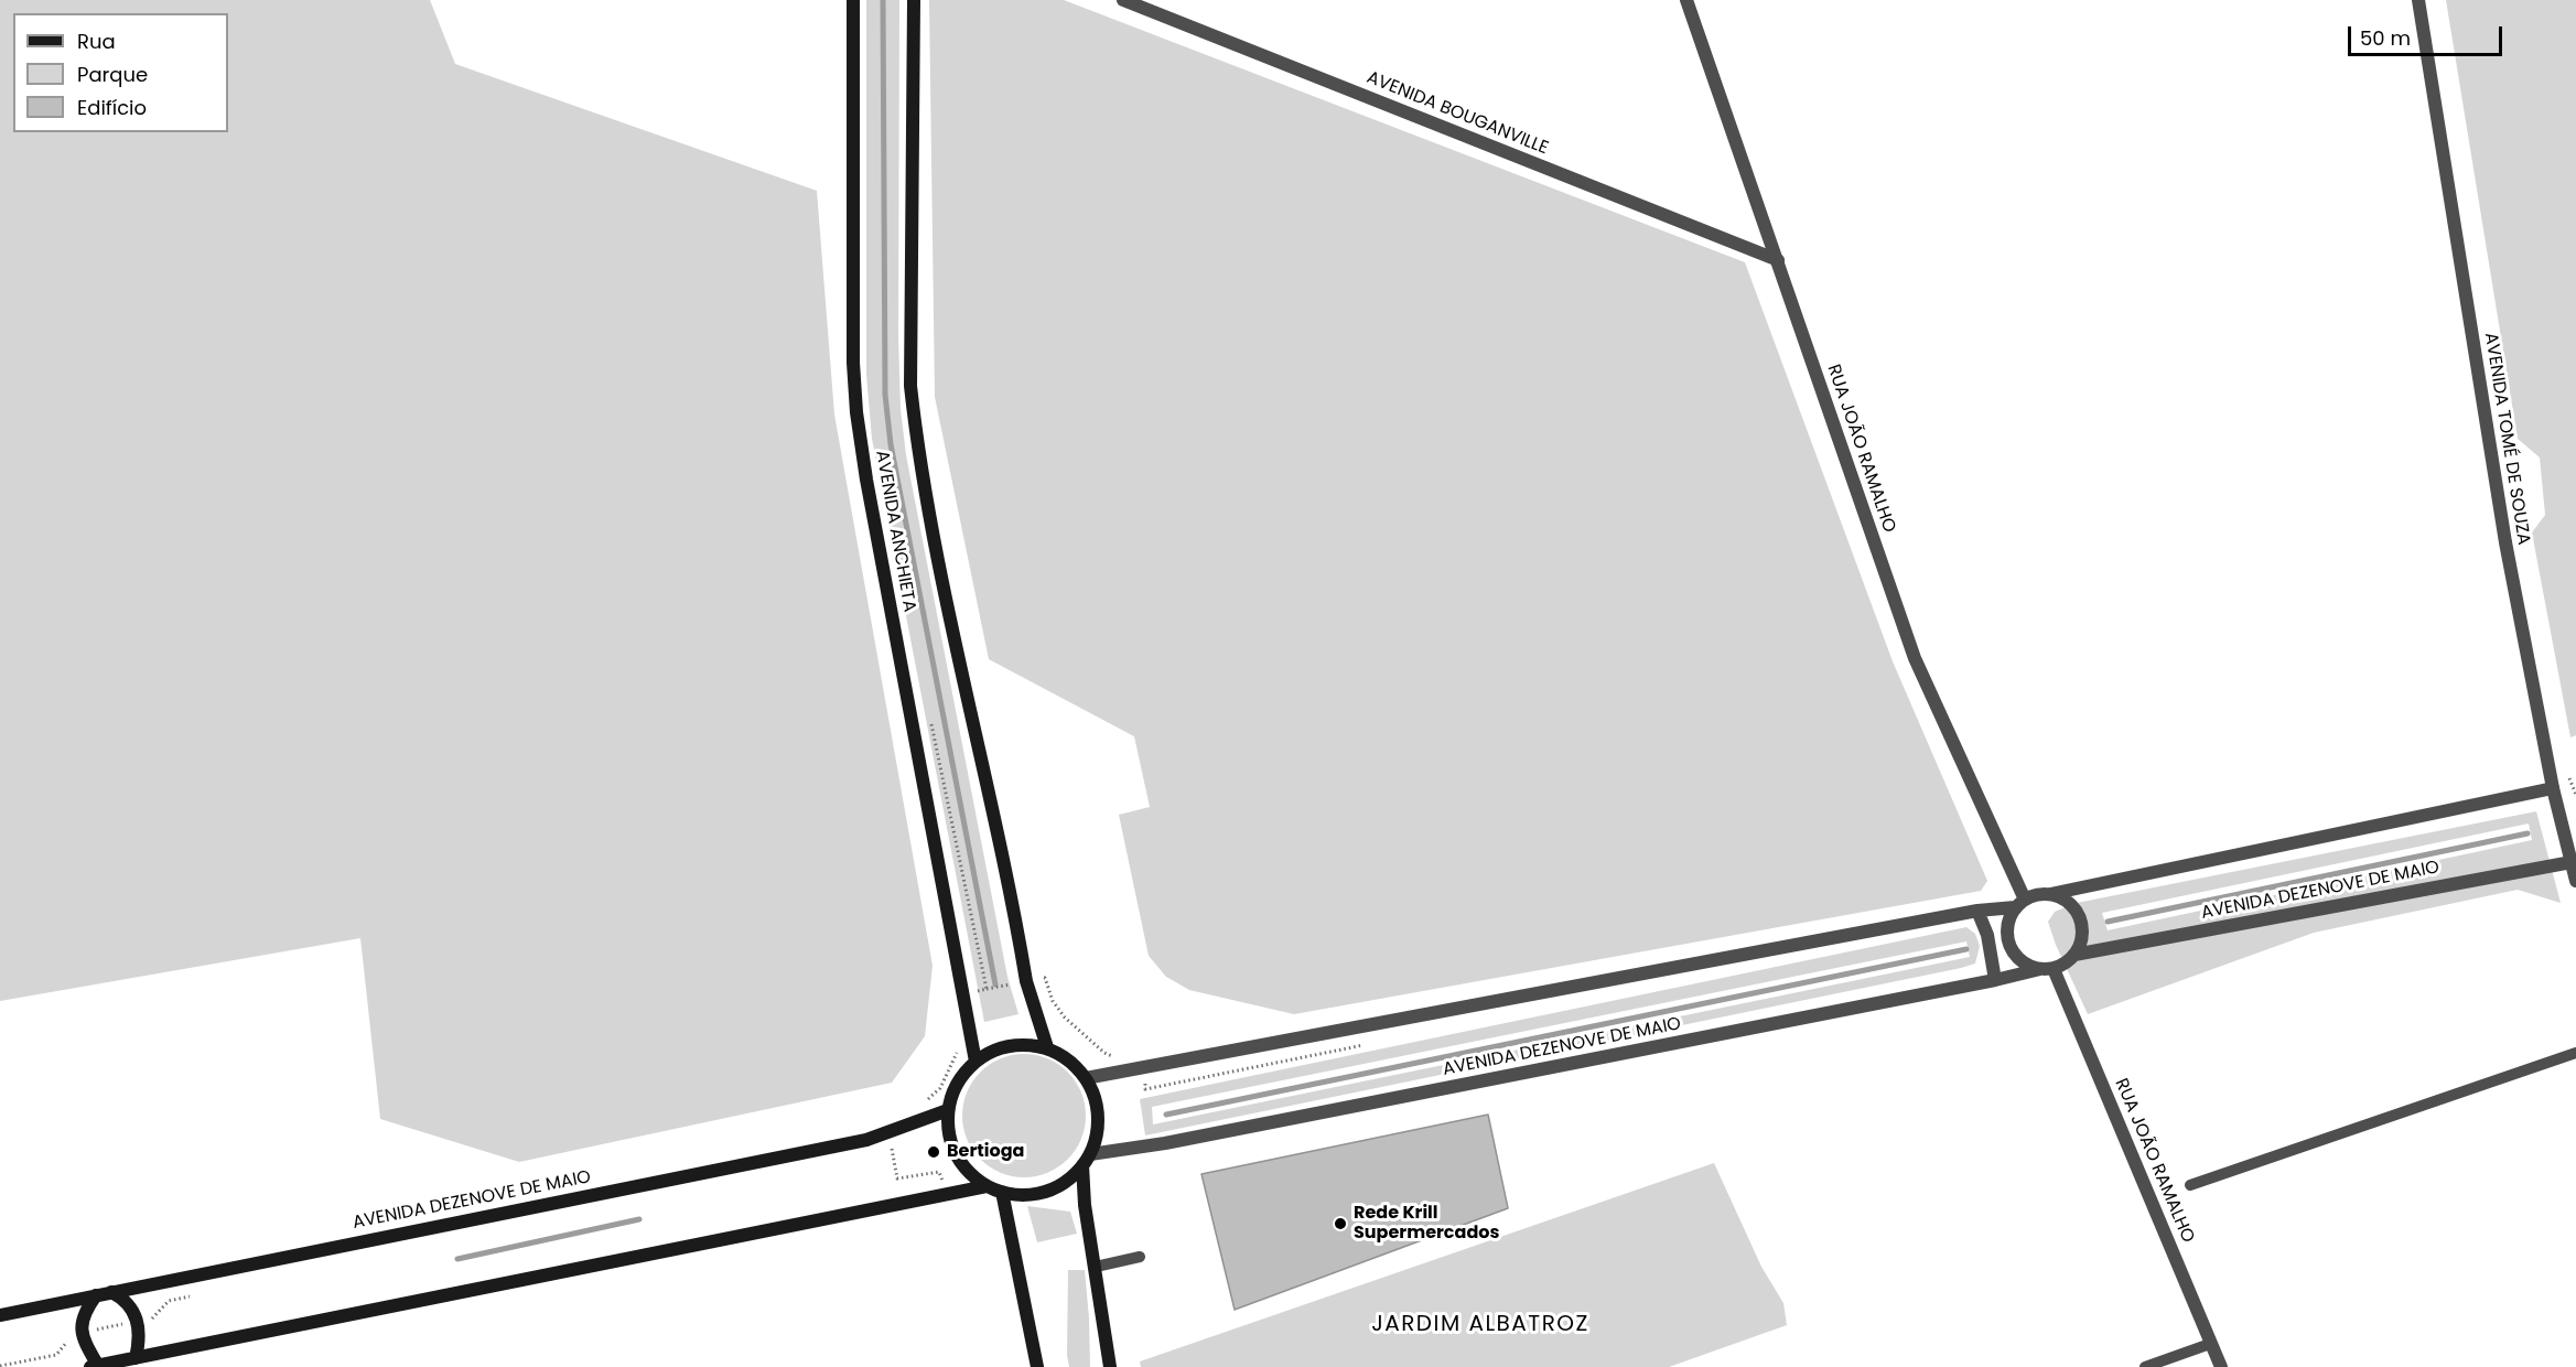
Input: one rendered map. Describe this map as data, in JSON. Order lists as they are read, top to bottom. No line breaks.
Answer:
{"streets":{"main road":["AVENIDA ANCHIETA","AVENIDA DEZENOVE DE MAIO"],"street":["AVENIDA BOUGANVILLE","AVENIDA TOMÉ DE SOUZA","RUA JOÃO RAMALHO"]},"crossings":[["AVENIDA BOUGANVILLE","RUA JOÃO RAMALHO"],["AVENIDA TOMÉ DE SOUZA","AVENIDA DEZENOVE DE MAIO"],["RUA JOÃO RAMALHO","AVENIDA DEZENOVE DE MAIO"],["AVENIDA ANCHIETA","AVENIDA DEZENOVE DE MAIO"]],"districts":["JARDIM ALBATROZ"],"places":["Bertioga","Rede Krill Supermercados"],"legend":["Rua","Parque","Edifício"],"scale_bar":"50 m"}
